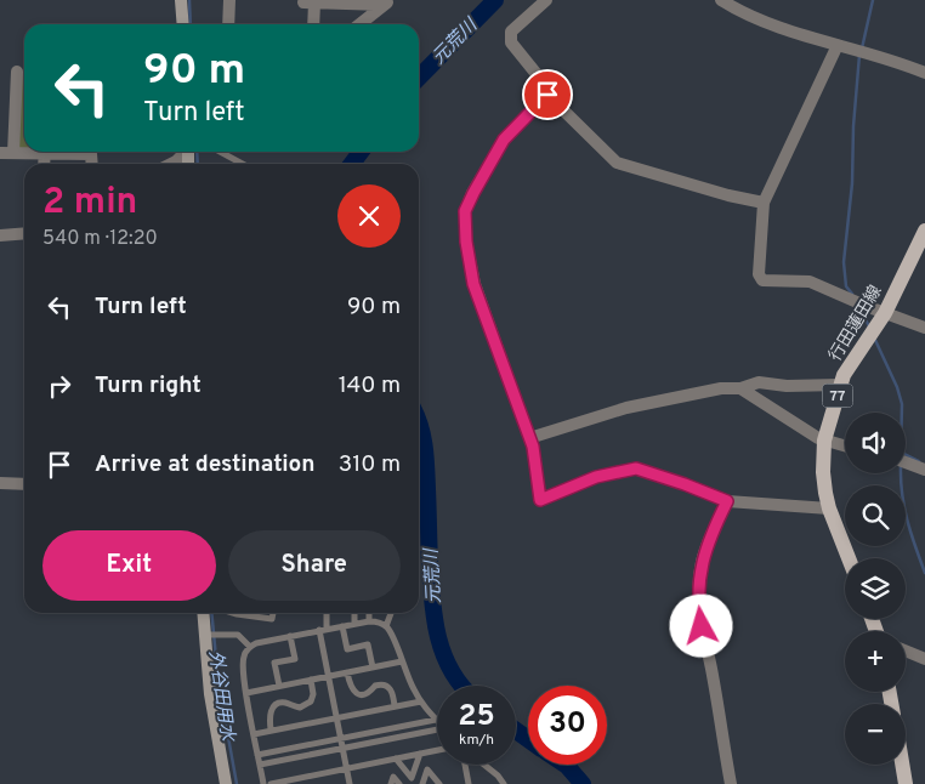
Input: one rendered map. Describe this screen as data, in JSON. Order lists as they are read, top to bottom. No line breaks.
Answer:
{"streets":{"main road":["行田蓮田線","77"]},"water":["元荒川","外谷田用水"],"page":{"turn":["90 m","Turn left"],"heading":["2 min","540 m · 12:20"],"list":[{"name":"Turn left","value":"90 m"},{"name":"Turn right","value":"140 m"},{"name":"Arrive at destination","value":"310 m"}],"map_buttons":["+","−"],"buttons":["Exit","Share"],"speed":"25 km/h","limit":"30"}}
